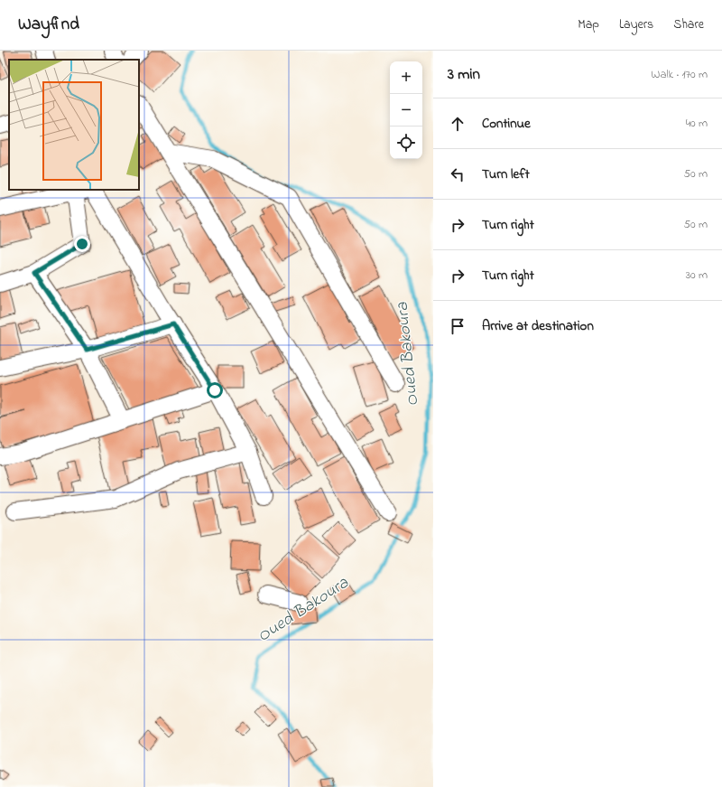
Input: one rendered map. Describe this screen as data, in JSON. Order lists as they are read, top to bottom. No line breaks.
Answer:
{"water":["Oued Bakoura"],"page":{"header":"Wayfind","nav":["Map","Layers","Share"],"heading":["3 min","Walk · 170 m"],"map_buttons":["+","−"],"list":[["Continue","40 m"],["Turn left","50 m"],["Turn right","50 m"],["Turn right","30 m"],"Arrive at destination"]}}
